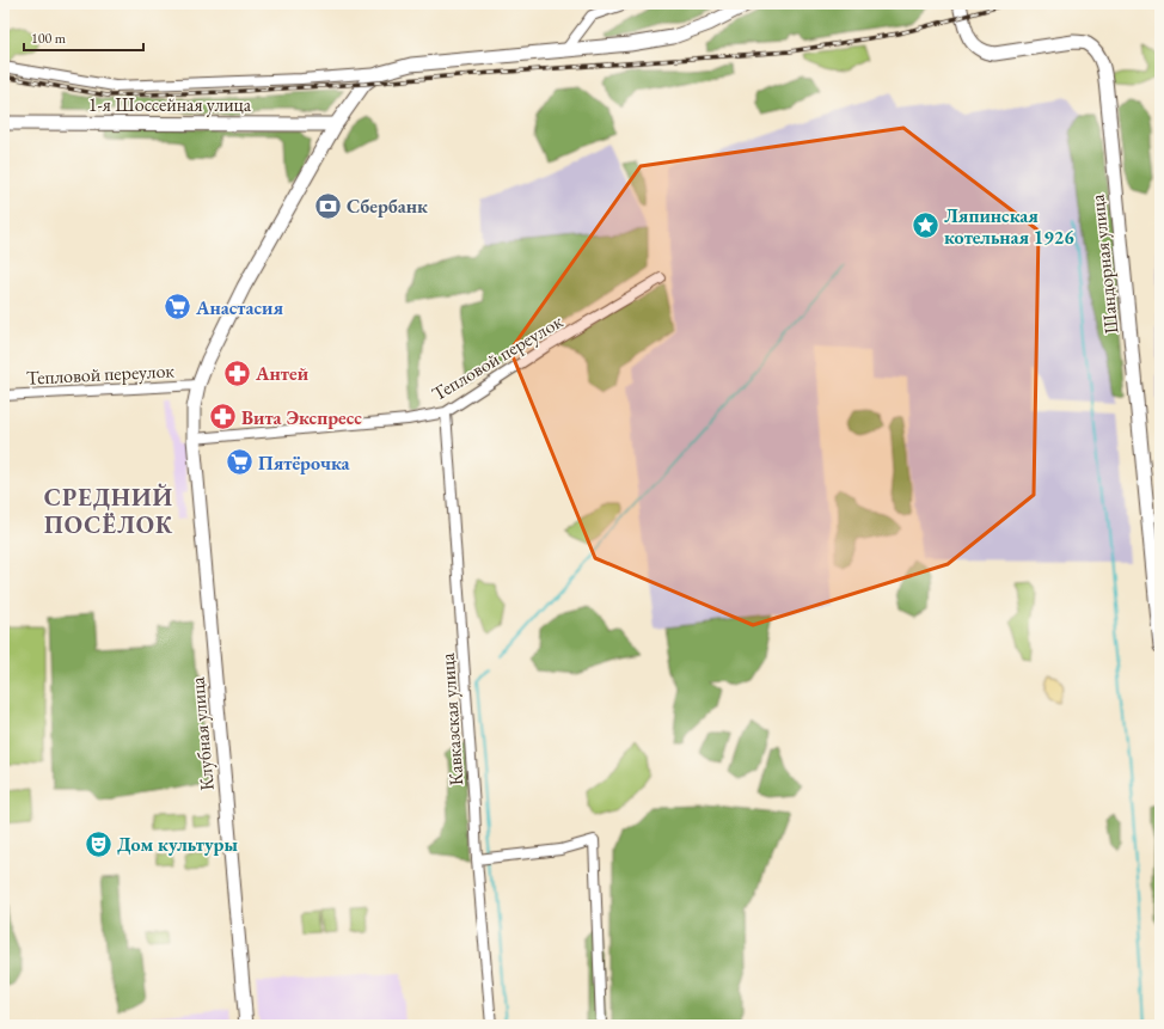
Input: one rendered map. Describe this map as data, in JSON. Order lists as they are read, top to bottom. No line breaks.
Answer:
{"streets":{"street":["1-я Шоссейная улица","Шандорная улица","Тепловой переулок","Кавказская улица","Клубная улица"]},"crossings":[["1-я Шоссейная улица","Клубная улица"],["Тепловой переулок","Кавказская улица"],["Тепловой переулок","Клубная улица"]],"districts":["СРЕДНИЙ ПОСЁЛОК"],"places":{"bank":["Сбербанк"],"place":["Ляпинская котельная 1926"],"supermarket":["Анастасия","Пятёрочка"],"pharmacy":["Антей","Вита Экспресс"],"theatre":["Дом культуры"]},"scale_bar":"100 m"}
